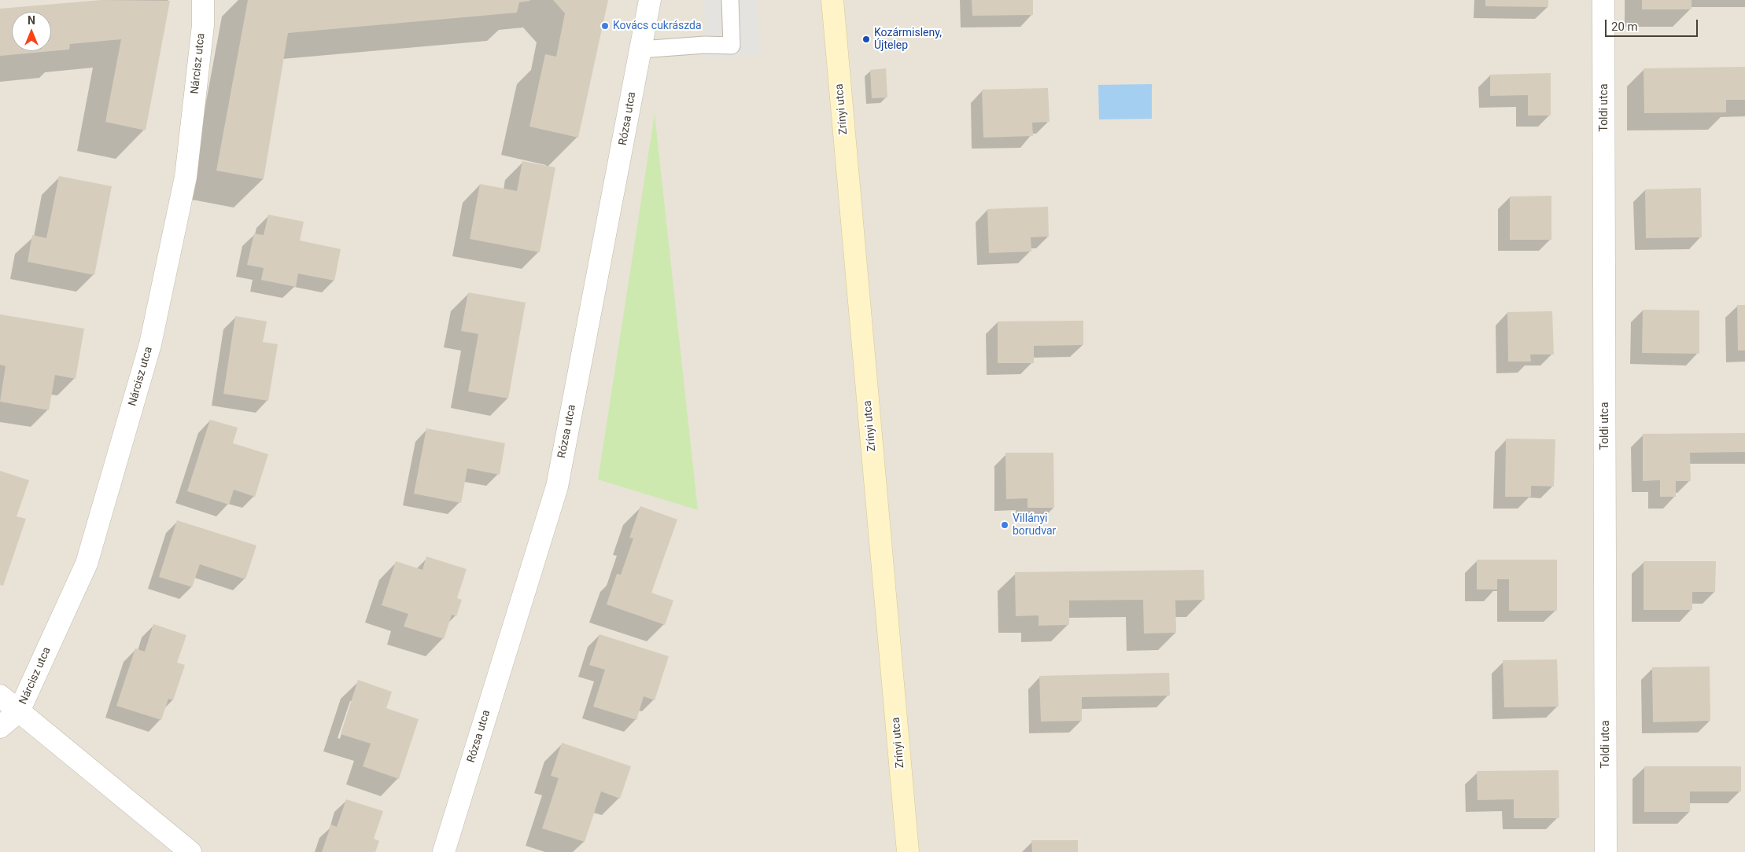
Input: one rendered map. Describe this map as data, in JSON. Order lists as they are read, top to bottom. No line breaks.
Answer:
{"streets":{"main road":["Zrínyi utca"],"street":["Nárcisz utca","Toldi utca","Rózsa utca"]},"places":["Kovács cukrászda","Kozármisleny, Újtelep","Villányi borudvar"],"scale_bar":"20 m","north":"top"}
